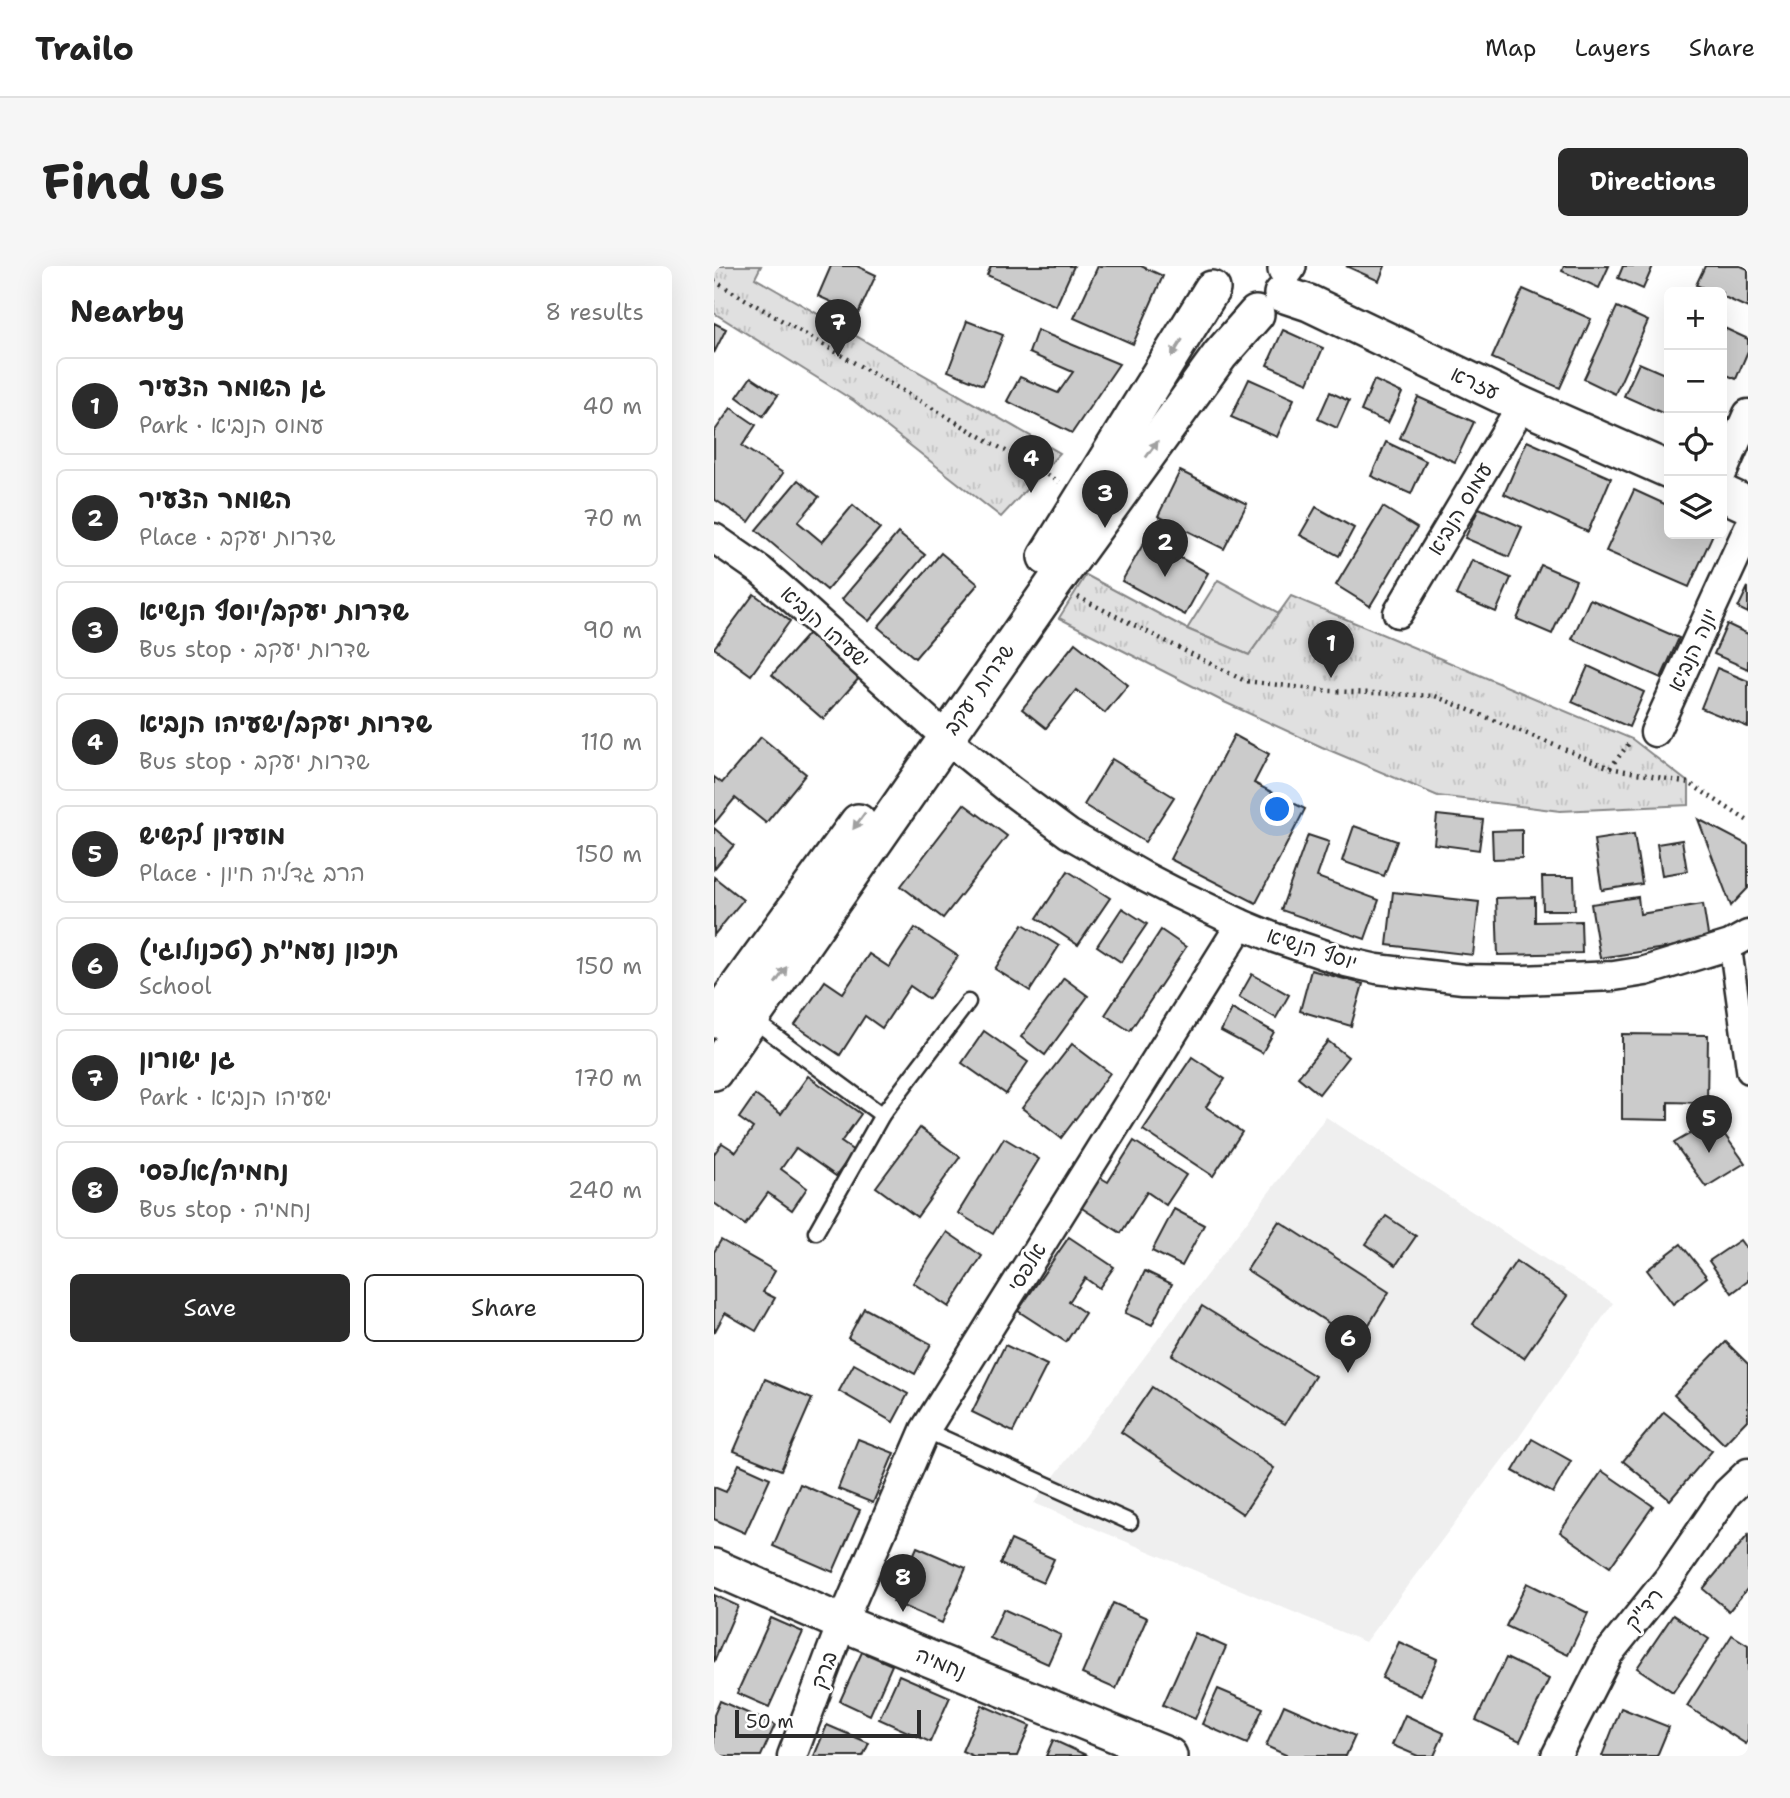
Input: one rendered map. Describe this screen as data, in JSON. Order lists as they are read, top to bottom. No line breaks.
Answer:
{"streets":{"street":["עזרא","עמוס הנביא","ישעיהו הנביא","יונה הנביא","שדרות יעקב","יוסף הנשיא","אלפסי","רד\"ק","נחמיה","ברק"]},"crossings":[["עזרא","עמוס הנביא"],["עזרא","שדרות יעקב"],["ישעיהו הנביא","שדרות יעקב"],["ישעיהו הנביא","יוסף הנשיא"],["שדרות יעקב","יוסף הנשיא"],["יוסף הנשיא","אלפסי"],["אלפסי","נחמיה"],["אלפסי","ברק"],["נחמיה","ברק"]],"scale_bar":"50 m","page":{"header":"Trailo","nav":["Map","Layers","Share"],"buttons":["Directions",["Save","Share"]],"title":"Find us","heading":["Nearby","8 results"],"map_buttons":["+","−"],"pins":["7","4","3","2","1","5","6","8"],"list":[{"mark":"1","name":"גן השומר הצעיר","note":"Park · עמוס הנביא","value":"40 m"},{"mark":"2","name":"השומר הצעיר","note":"Place · שדרות יעקב","value":"70 m"},{"mark":"3","name":"שדרות יעקב/יוסף הנשיא","note":"Bus stop · שדרות יעקב","value":"90 m"},{"mark":"4","name":"שדרות יעקב/ישעיהו הנביא","note":"Bus stop · שדרות יעקב","value":"110 m"},{"mark":"5","name":"מועדון לקשיש","note":"Place · הרב גדליה חיון","value":"150 m"},{"mark":"6","name":"תיכון נעמ\"ת (טכנולוגי)","note":"School","value":"150 m"},{"mark":"7","name":"גן ישורון","note":"Park · ישעיהו הנביא","value":"170 m"},{"mark":"8","name":"נחמיה/אלפסי","note":"Bus stop · נחמיה","value":"240 m"}],"scale":"50 m"}}
